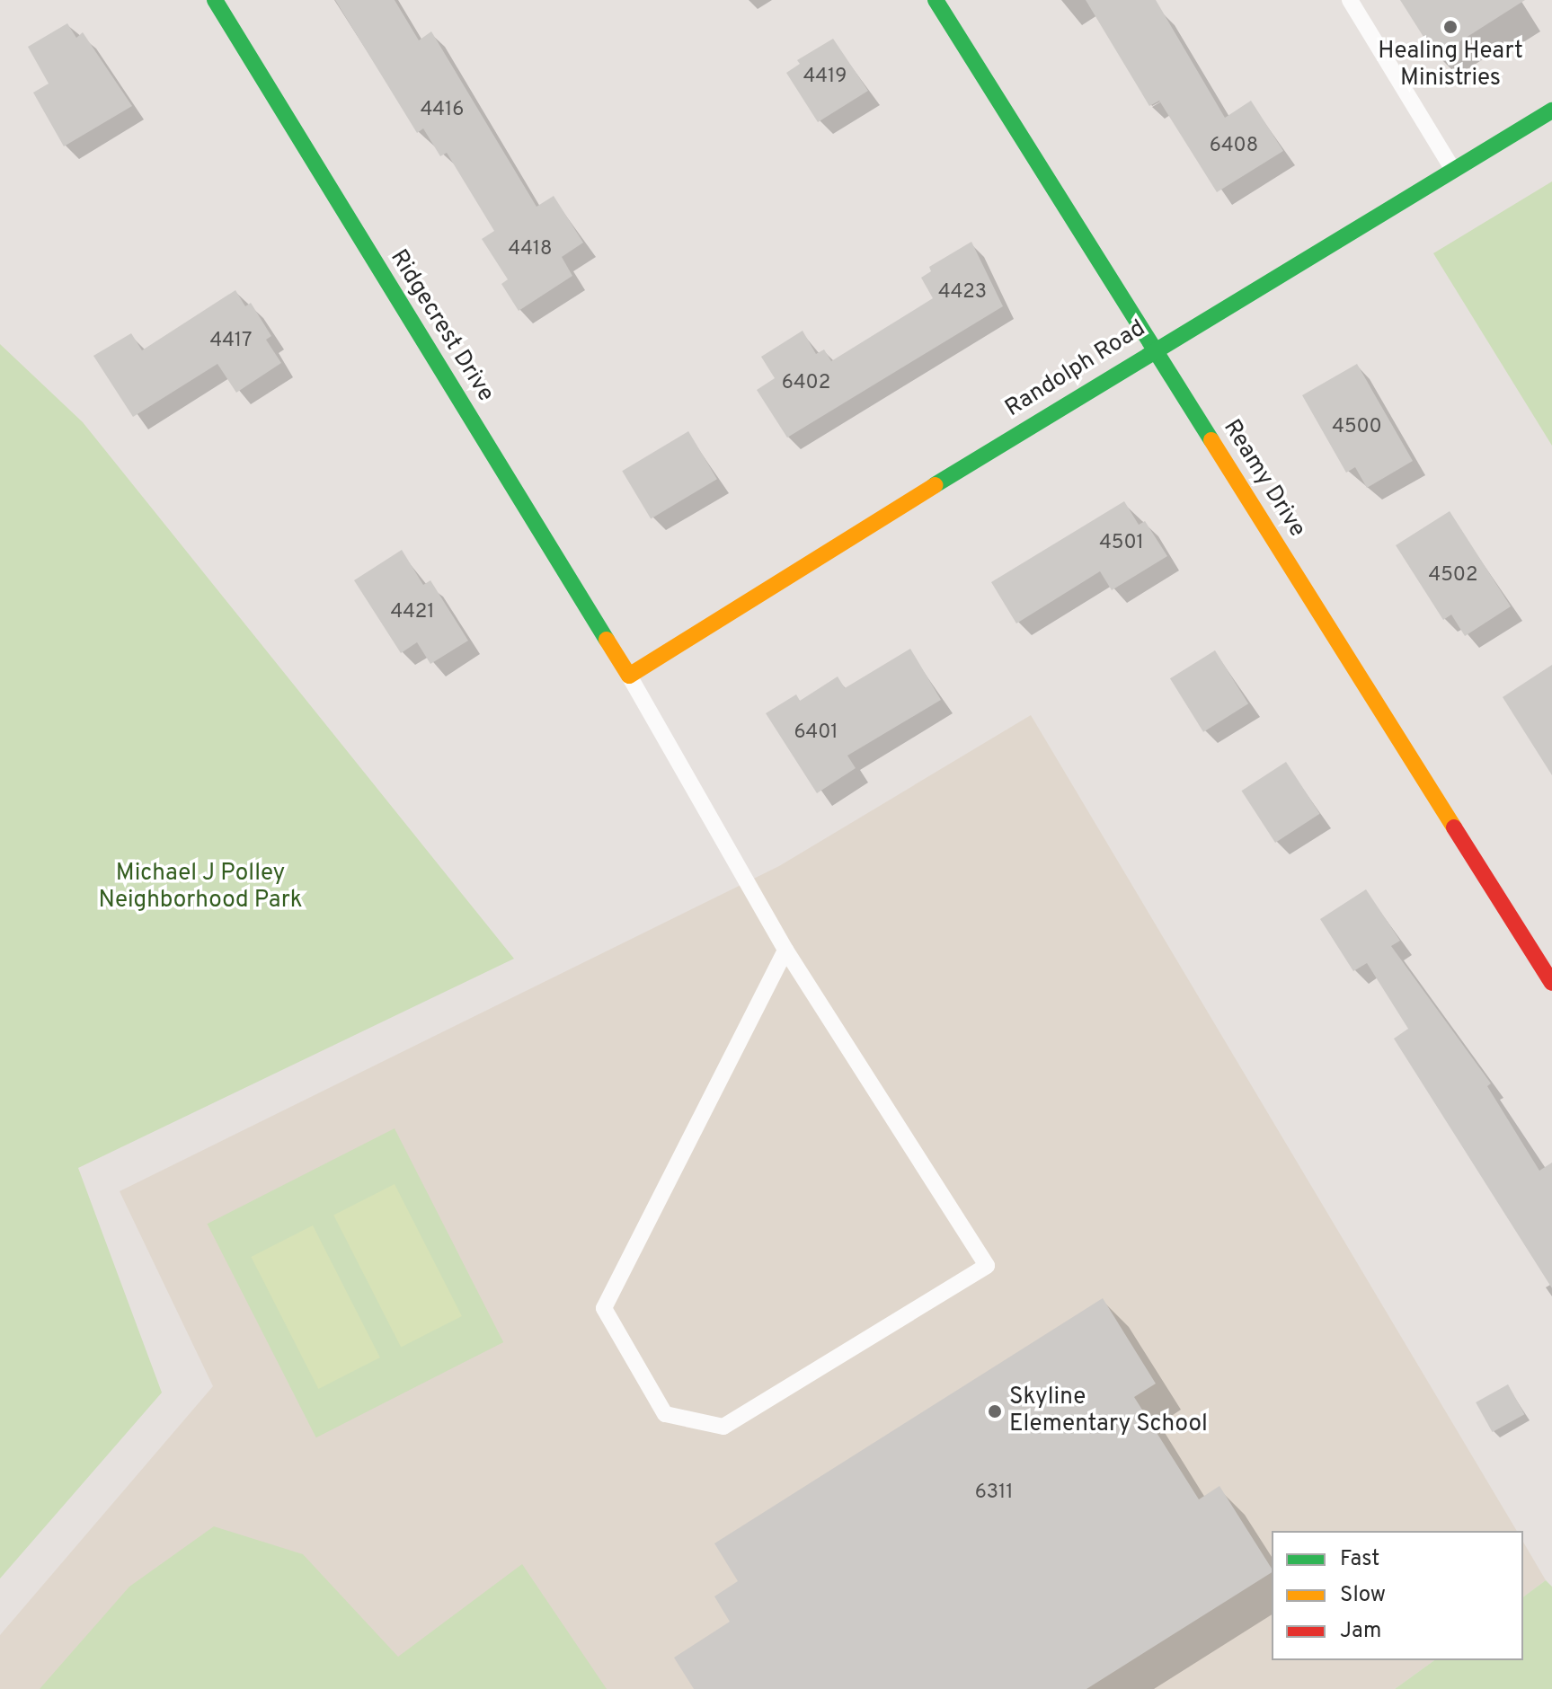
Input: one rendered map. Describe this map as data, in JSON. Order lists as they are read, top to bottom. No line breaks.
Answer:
{"streets":{"street":["Ridgecrest Drive","Randolph Road","Reamy Drive"]},"crossings":[["Ridgecrest Drive","Randolph Road"],["Randolph Road","Reamy Drive"]],"parks":["Michael J Polley Neighborhood Park"],"places":["Healing Heart Ministries","Skyline Elementary School"],"house_numbers":["4419","4416","6408","4418","4423","4417","6402","4500","4501","4502","4421","6401","6311"],"legend":["Fast","Slow","Jam"]}
